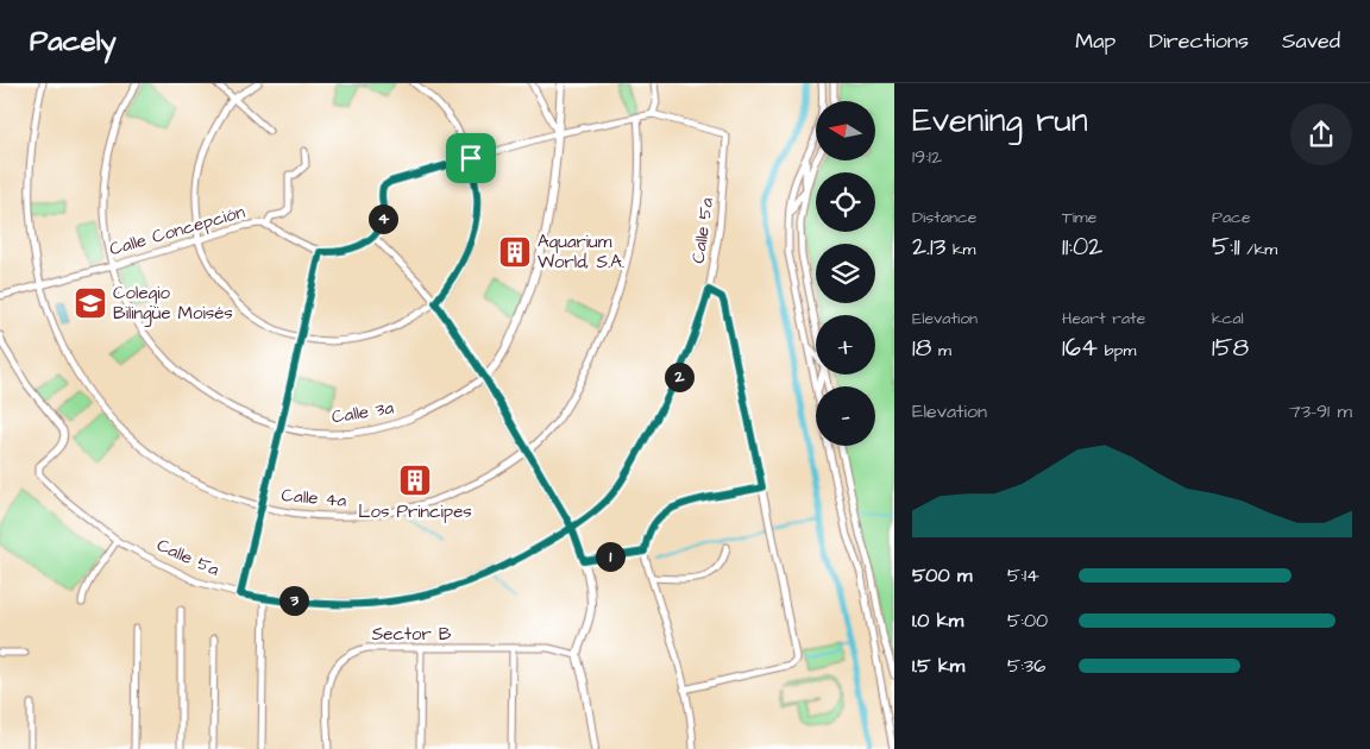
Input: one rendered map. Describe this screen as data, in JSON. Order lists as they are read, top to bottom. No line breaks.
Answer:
{"streets":{"street":["Calle Concepción","Calle 5a","Calle 3a","Calle 4a","Sector B"]},"crossings":[["Calle Concepción","Calle 3a"]],"places":{"building":["Aquarium World, S.A.","Los Principes"],"school or university":["Colegio Bilingüe Moisés"]},"north":"left","page":{"header":"Pacely","nav":["Map","Directions","Saved"],"heading":["Evening run","19:12"],"map_buttons":["+","−"],"stats":[["Distance","2.13 km"],["Time","11:02"],["Pace","5:11 /km"],["Elevation","18 m"],["Heart rate","164 bpm"],["kcal","158"]],"pins":["4","2","1","3"],"chart":["Elevation","73–91 m"],"list":[{"name":"500 m","note":"5:14"},{"name":"1.0 km","note":"5:00"},{"name":"1.5 km","note":"5:36"}]}}
